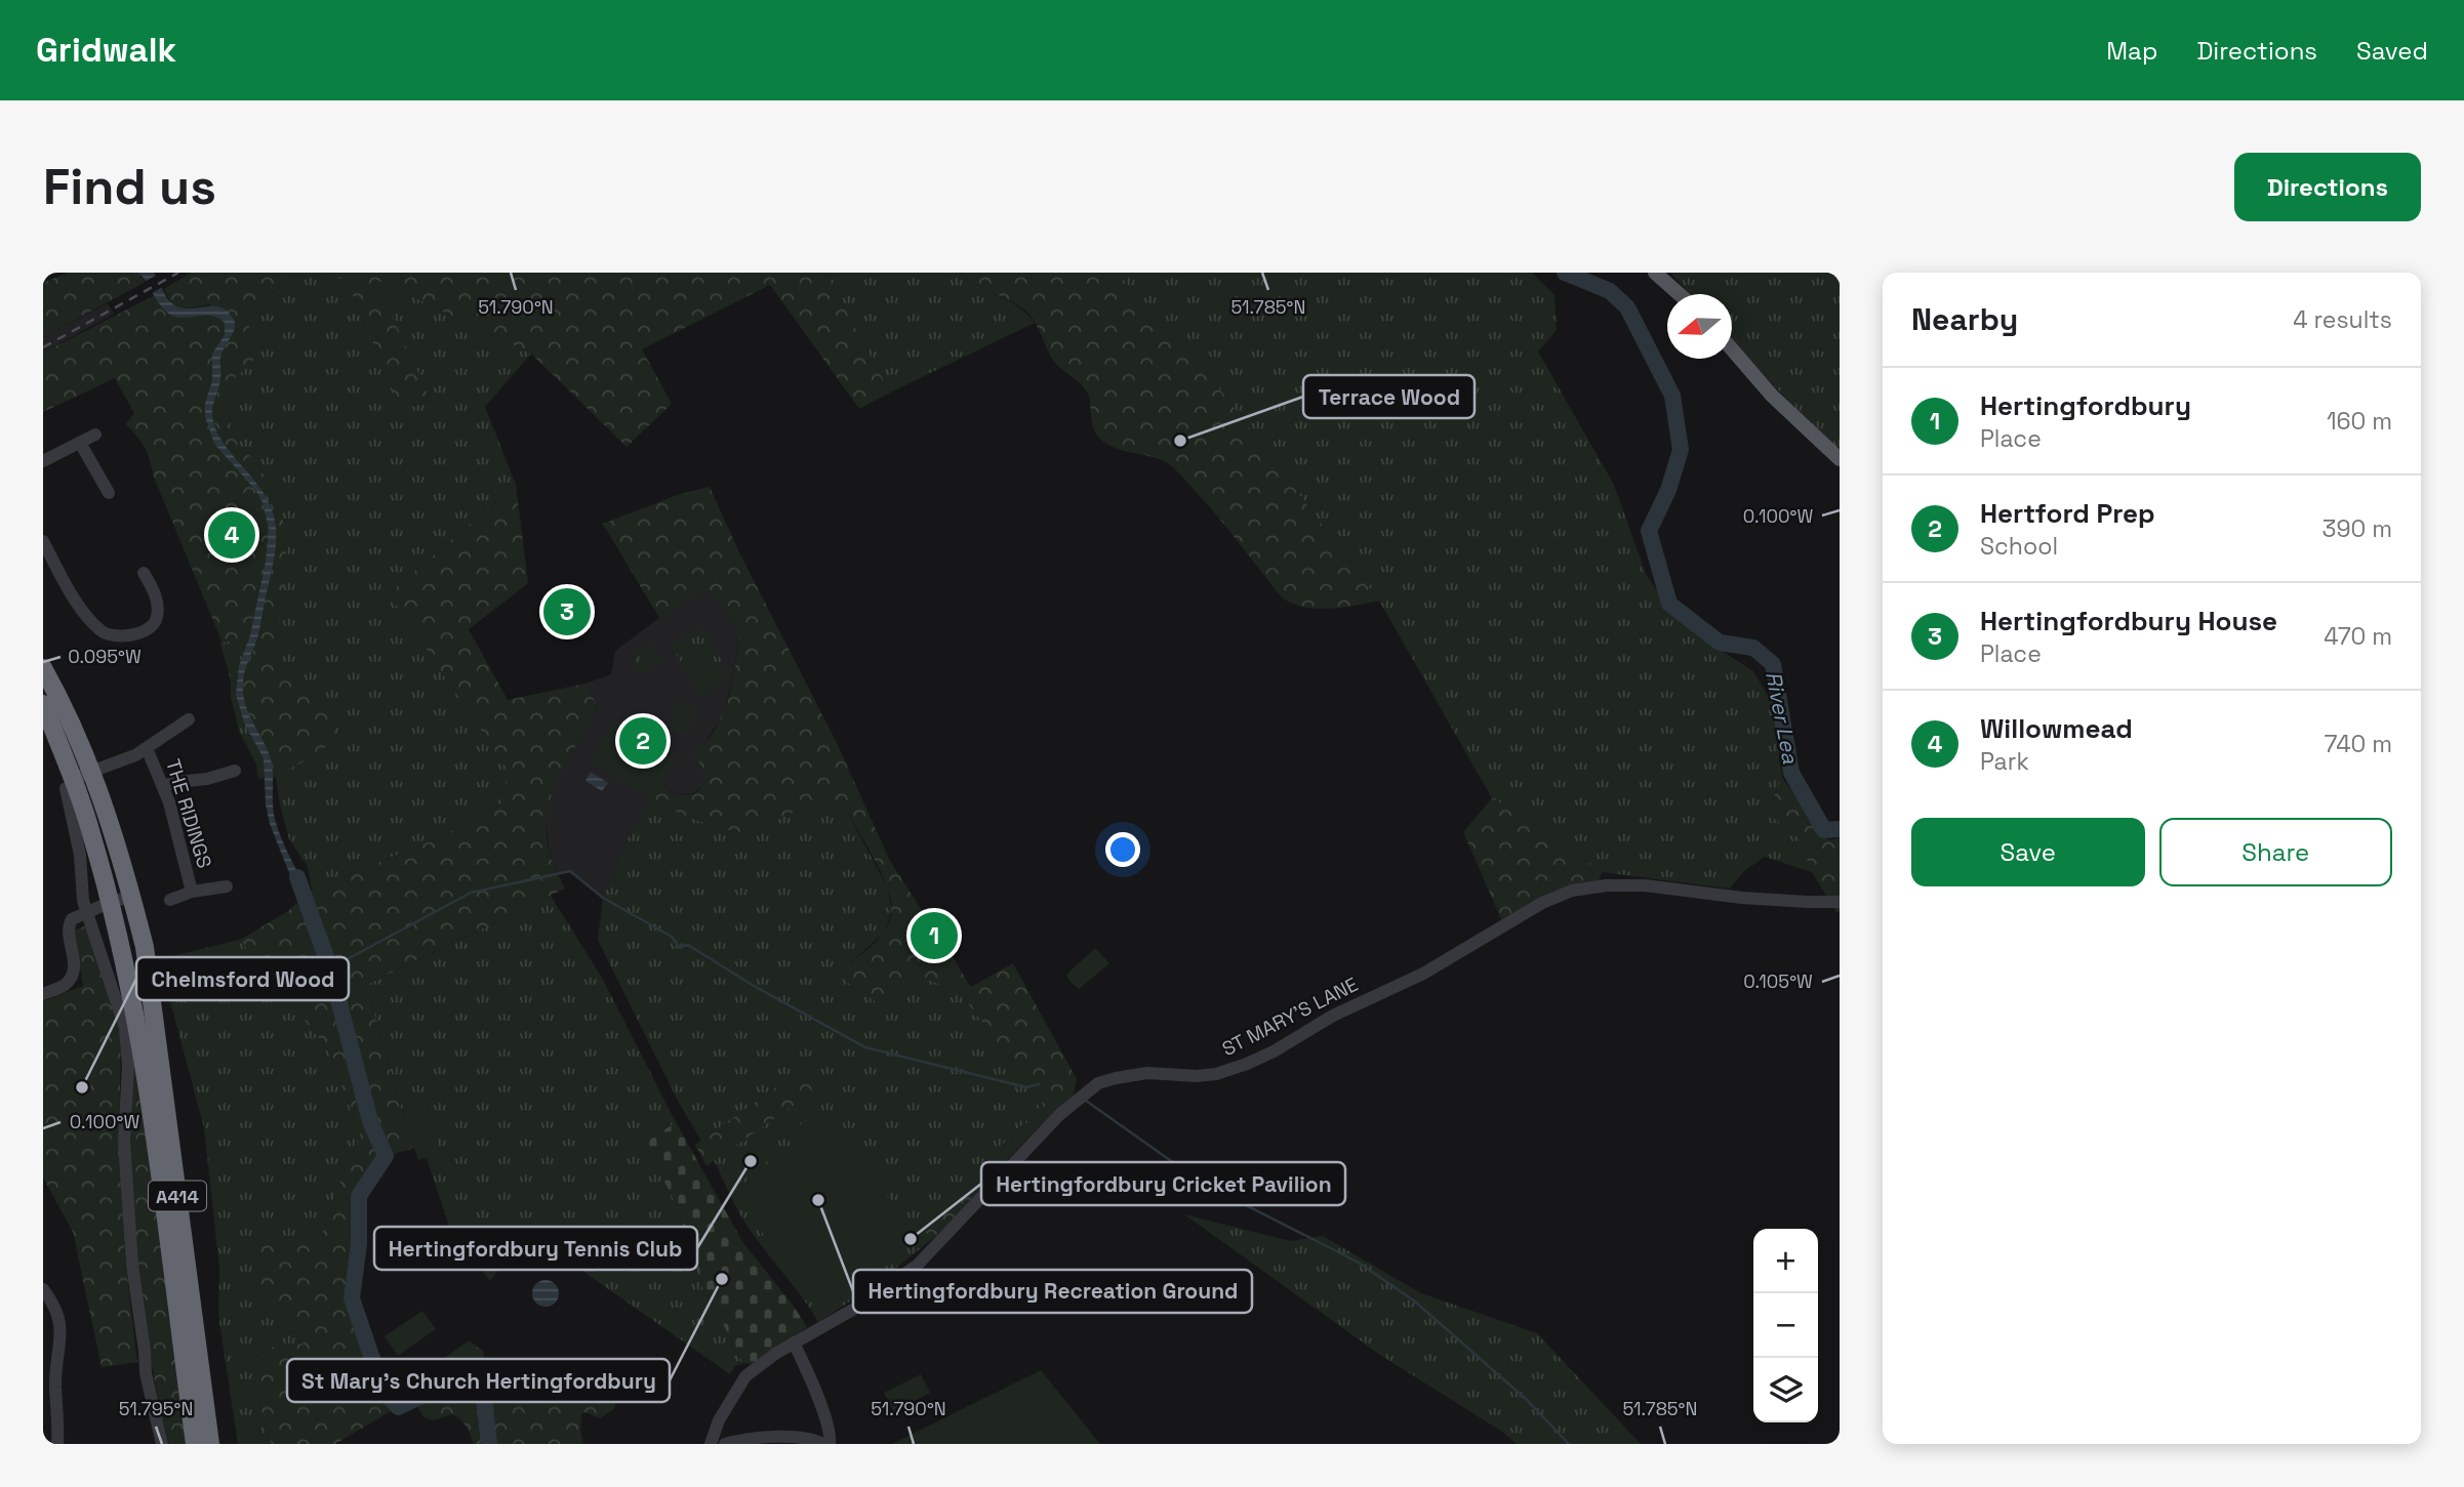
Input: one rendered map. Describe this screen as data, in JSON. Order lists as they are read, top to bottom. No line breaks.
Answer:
{"streets":{"highway":["A414"],"street":["THE RIDINGS","ST MARY'S LANE"]},"water":["River Lea"],"places":["Terrace Wood","Chelmsford Wood","Hertingfordbury Tennis Club","Hertingfordbury Recreation Ground","Hertingfordbury Cricket Pavilion","St Mary's Church Hertingfordbury"],"north":"left","page":{"header":"Gridwalk","nav":["Map","Directions","Saved"],"buttons":["Directions",["Save","Share"]],"title":"Find us","heading":["Nearby","4 results"],"list":[{"mark":"1","name":"Hertingfordbury","note":"Place","value":"160 m"},{"mark":"2","name":"Hertford Prep","note":"School","value":"390 m"},{"mark":"3","name":"Hertingfordbury House","note":"Place","value":"470 m"},{"mark":"4","name":"Willowmead","note":"Park","value":"740 m"}],"pins":["4","3","2","1"],"map_buttons":["+","−"]},"coordinates":["51.790°N","51.785°N","0.100°W","0.095°W","0.105°W","51.795°N"]}
